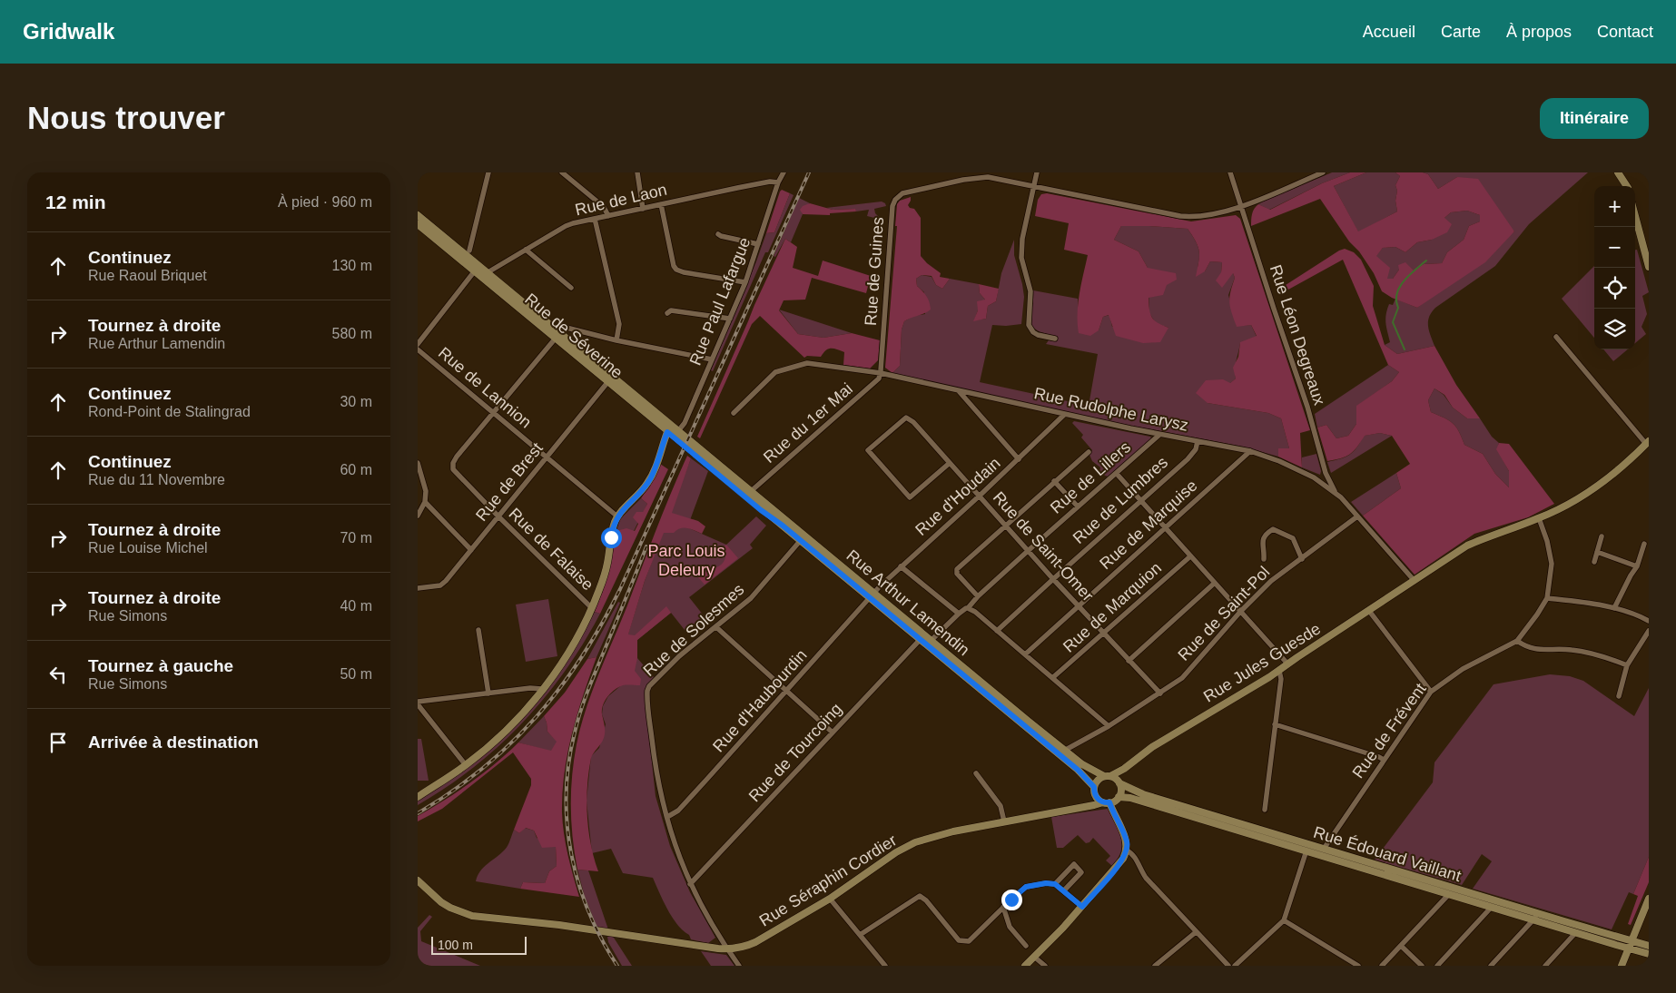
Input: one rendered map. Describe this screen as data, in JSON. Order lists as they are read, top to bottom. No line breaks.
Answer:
{"streets":{"main road":["Rue de Séverine","Rue Arthur Lamendin","Rue Jules Guesde","Rue Édouard Vaillant","Rue Séraphin Cordier"],"street":["Rue de Laon","Rue de Guines","Rue Paul Lafargue","Rue Léon Degreaux","Rue de Lannion","Rue Rudolphe Larysz","Rue du 1er Mai","Rue de Lillers","Rue de Brest","Rue d'Houdain","Rue de Lumbres","Rue de Marquise","Rue de Saint-Omer","Rue de Falaise","Rue de Marquion","Rue de Saint-Pol","Rue de Solesmes","Rue d'Haubourdin","Rue de Frévent","Rue de Tourcoing"]},"crossings":[["Rue de Laon","Rue Paul Lafargue"],["Rue de Laon","Rue de Séverine"],["Rue de Guines","Rue Léon Degreaux"],["Rue de Guines","Rue Rudolphe Larysz"],["Rue de Guines","Rue du 1er Mai"],["Rue Paul Lafargue","Rue de Séverine"],["Rue Paul Lafargue","Rue Arthur Lamendin"],["Rue Léon Degreaux","Rue Rudolphe Larysz"],["Rue Léon Degreaux","Rue de Saint-Pol"],["Rue Léon Degreaux","Rue Jules Guesde"],["Rue de Séverine","Rue de Brest"],["Rue de Séverine","Rue Arthur Lamendin"],["Rue de Lannion","Rue de Brest"],["Rue de Lannion","Rue de Falaise"],["Rue Rudolphe Larysz","Rue du 1er Mai"],["Rue Rudolphe Larysz","Rue de Lillers"],["Rue Rudolphe Larysz","Rue d'Houdain"],["Rue Rudolphe Larysz","Rue de Lumbres"],["Rue Rudolphe Larysz","Rue de Marquise"],["Rue du 1er Mai","Rue Arthur Lamendin"],["Rue de Lillers","Rue de Saint-Omer"],["Rue de Lillers","Rue Arthur Lamendin"],["Rue de Lillers","Rue de Tourcoing"],["Rue de Brest","Rue de Falaise"],["Rue d'Houdain","Rue de Saint-Omer"],["Rue d'Houdain","Rue Arthur Lamendin"],["Rue d'Houdain","Rue d'Haubourdin"],["Rue de Lumbres","Rue de Saint-Omer"],["Rue de Marquise","Rue de Saint-Omer"],["Rue de Saint-Omer","Rue de Marquion"],["Rue de Saint-Omer","Rue de Saint-Pol"],["Rue Arthur Lamendin","Rue de Saint-Pol"],["Rue Arthur Lamendin","Rue de Solesmes"],["Rue Arthur Lamendin","Rue Jules Guesde"],["Rue Arthur Lamendin","Rue d'Haubourdin"],["Rue Arthur Lamendin","Rue de Tourcoing"],["Rue Arthur Lamendin","Rue Édouard Vaillant"],["Rue Arthur Lamendin","Rue Séraphin Cordier"],["Rue de Solesmes","Rue d'Haubourdin"],["Rue de Solesmes","Rue de Tourcoing"],["Rue de Solesmes","Rue Séraphin Cordier"],["Rue Jules Guesde","Rue Édouard Vaillant"],["Rue Jules Guesde","Rue Séraphin Cordier"],["Rue de Frévent","Rue Édouard Vaillant"],["Rue Édouard Vaillant","Rue Séraphin Cordier"]],"parks":["Parc Louis Deleury"],"scale_bar":"100 m","page":{"header":"Gridwalk","nav":["Accueil","Carte","À propos","Contact"],"buttons":"Itinéraire","title":"Nous trouver","heading":["12 min","À pied · 960 m"],"map_buttons":["+","−"],"list":[["Continuez","Rue Raoul Briquet","130 m"],["Tournez à droite","Rue Arthur Lamendin","580 m"],["Continuez","Rond-Point de Stalingrad","30 m"],["Continuez","Rue du 11 Novembre","60 m"],["Tournez à droite","Rue Louise Michel","70 m"],["Tournez à droite","Rue Simons","40 m"],["Tournez à gauche","Rue Simons","50 m"],"Arrivée à destination"],"scale":"100 m"}}
